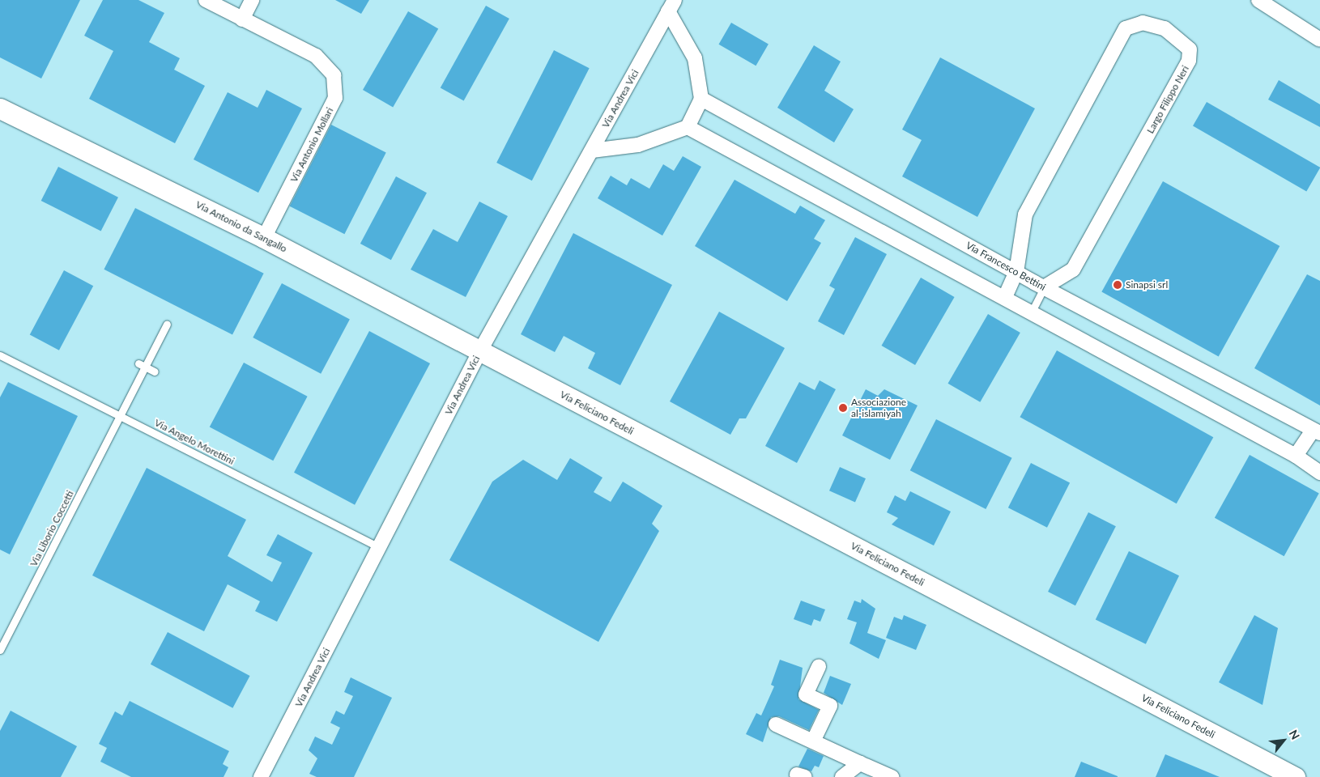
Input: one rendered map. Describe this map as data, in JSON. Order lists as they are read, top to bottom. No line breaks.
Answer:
{"streets":{"street":["Via Andrea Vici","Largo Filippo Neri","Via Antonio Mollari","Via Antonio da Sangallo","Via Francesco Bettini","Via Feliciano Fedeli"],"lane":["Via Angelo Morettini","Via Liborio Coccetti"]},"crossings":[["Via Andrea Vici","Via Antonio da Sangallo"],["Via Andrea Vici","Via Feliciano Fedeli"],["Via Andrea Vici","Via Angelo Morettini"],["Largo Filippo Neri","Via Francesco Bettini"],["Via Antonio Mollari","Via Antonio da Sangallo"],["Via Antonio da Sangallo","Via Feliciano Fedeli"],["Via Angelo Morettini","Via Liborio Coccetti"]],"places":["Sinapsi srl","Associazione al-islamiyah"],"north":"top right"}
